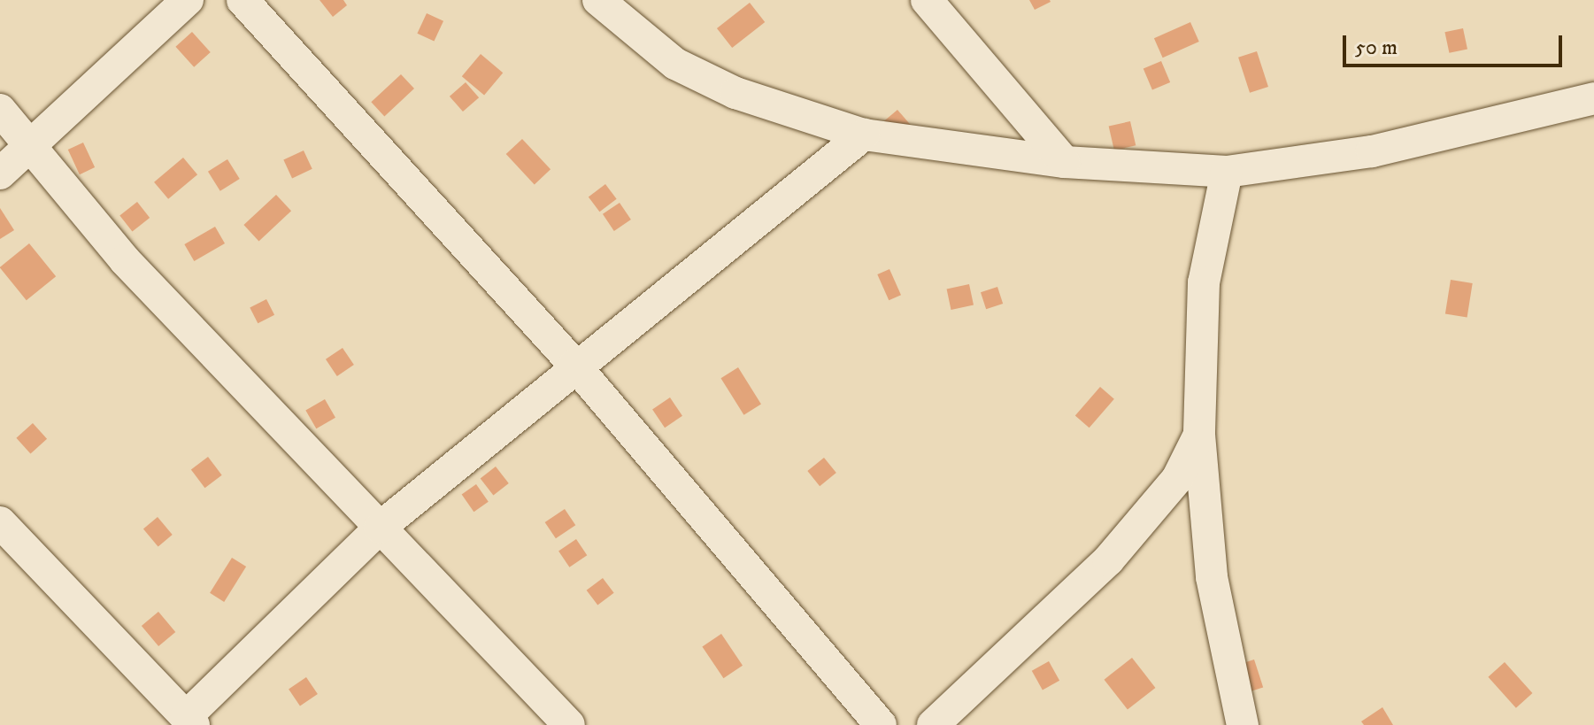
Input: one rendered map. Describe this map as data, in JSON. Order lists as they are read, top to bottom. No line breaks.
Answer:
{"scale_bar":"50 m"}
